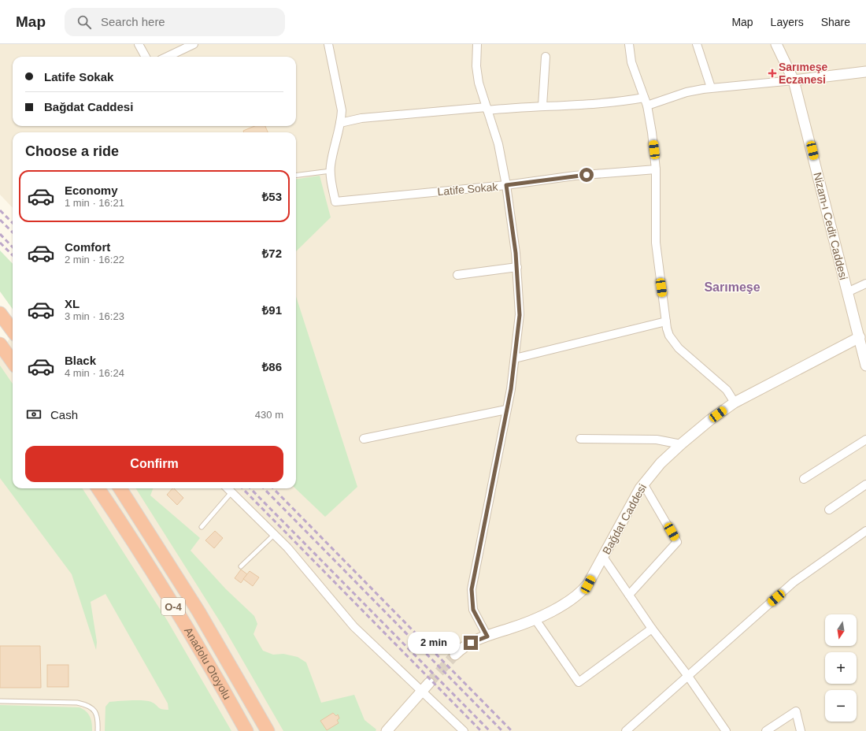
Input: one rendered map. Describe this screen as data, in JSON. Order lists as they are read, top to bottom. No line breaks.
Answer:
{"streets":{"highway":["O-4","Anadolu Otoyolu"],"street":["Latife Sokak","Nizam-ı Cedit Caddesi","Bağdat Caddesi"]},"crossings":[["Nizam-ı Cedit Caddesi","Bağdat Caddesi"]],"districts":["Sarımeşe"],"places":{"health":["Sarımeşe Eczanesi"]},"north":"bottom","page":{"header":"Map","search":"Search here","nav":["Map","Layers","Share"],"banner":["Latife Sokak","Bağdat Caddesi"],"heading":"Choose a ride","list":[{"name":"Economy","note":"1 min · 16:21","value":"₺53"},{"name":"Comfort","note":"2 min · 16:22","value":"₺72"},{"name":"XL","note":"3 min · 16:23","value":"₺91"},{"name":"Black","note":"4 min · 16:24","value":"₺86"}],"pay":["Cash","430 m"],"buttons":"Confirm","map_buttons":["+","−"],"bubble":"2 min"}}
